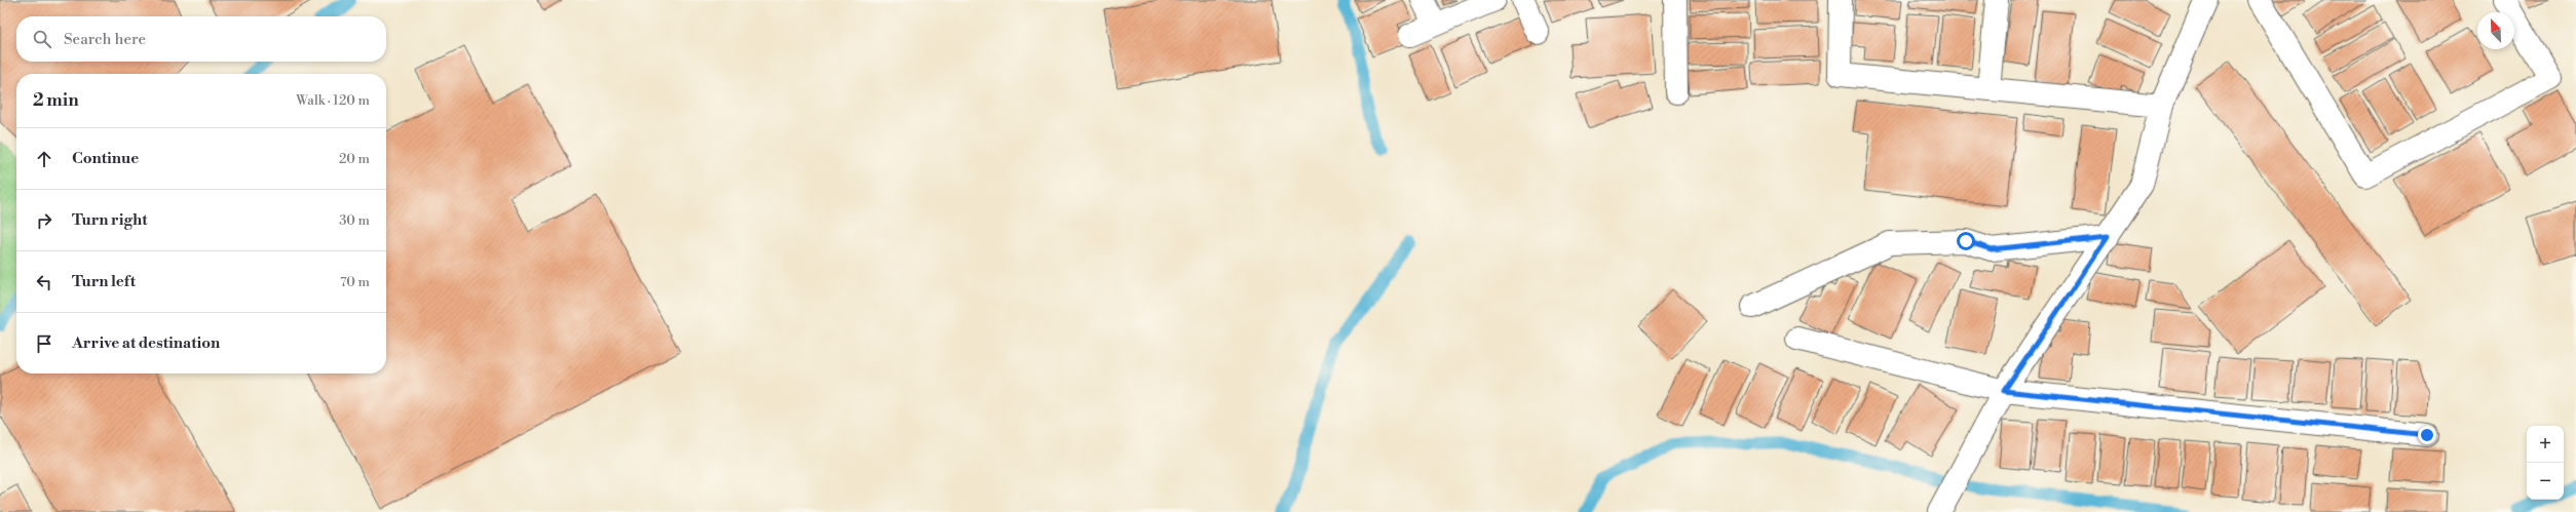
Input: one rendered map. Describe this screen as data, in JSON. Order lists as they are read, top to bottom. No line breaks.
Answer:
{"north":"top left","page":{"search":"Search here","heading":["2 min","Walk · 120 m"],"list":[["Continue","20 m"],["Turn right","30 m"],["Turn left","70 m"],"Arrive at destination"],"map_buttons":["+","−"]}}
